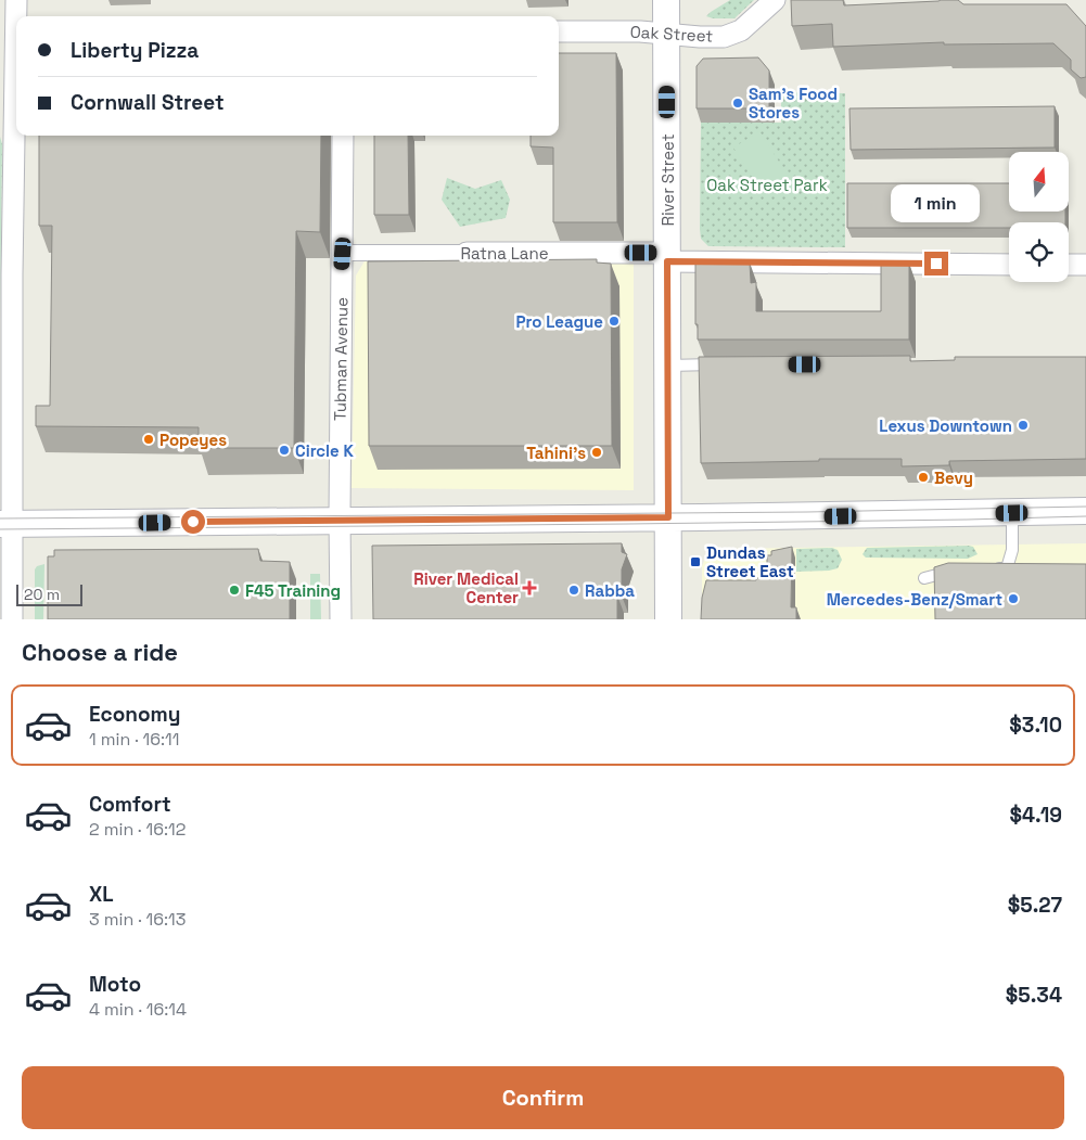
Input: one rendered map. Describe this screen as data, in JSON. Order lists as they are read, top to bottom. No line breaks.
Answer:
{"streets":{"street":["Oak Street","River Street","Ratna Lane","Tubman Avenue"]},"crossings":[["Oak Street","River Street"],["River Street","Ratna Lane"],["Ratna Lane","Tubman Avenue"]],"parks":["Oak Street Park"],"places":{"other":["Sam's Food Stores","Pro League","Lexus Downtown","Popeyes","Circle K","Tahini's","Bevy","F45 Training","Rabba","Mercedes-Benz/Smart"],"transit":["Dundas Street East"],"health":["River Medical Center"]},"scale_bar":"20 m","north":"top","page":{"banner":["Liberty Pizza","Cornwall Street"],"bubble":"1 min","scale":"20 m","heading":"Choose a ride","list":[{"name":"Economy","note":"1 min · 16:11","value":"$3.10"},{"name":"Comfort","note":"2 min · 16:12","value":"$4.19"},{"name":"XL","note":"3 min · 16:13","value":"$5.27"},{"name":"Moto","note":"4 min · 16:14","value":"$5.34"}],"buttons":"Confirm"}}
